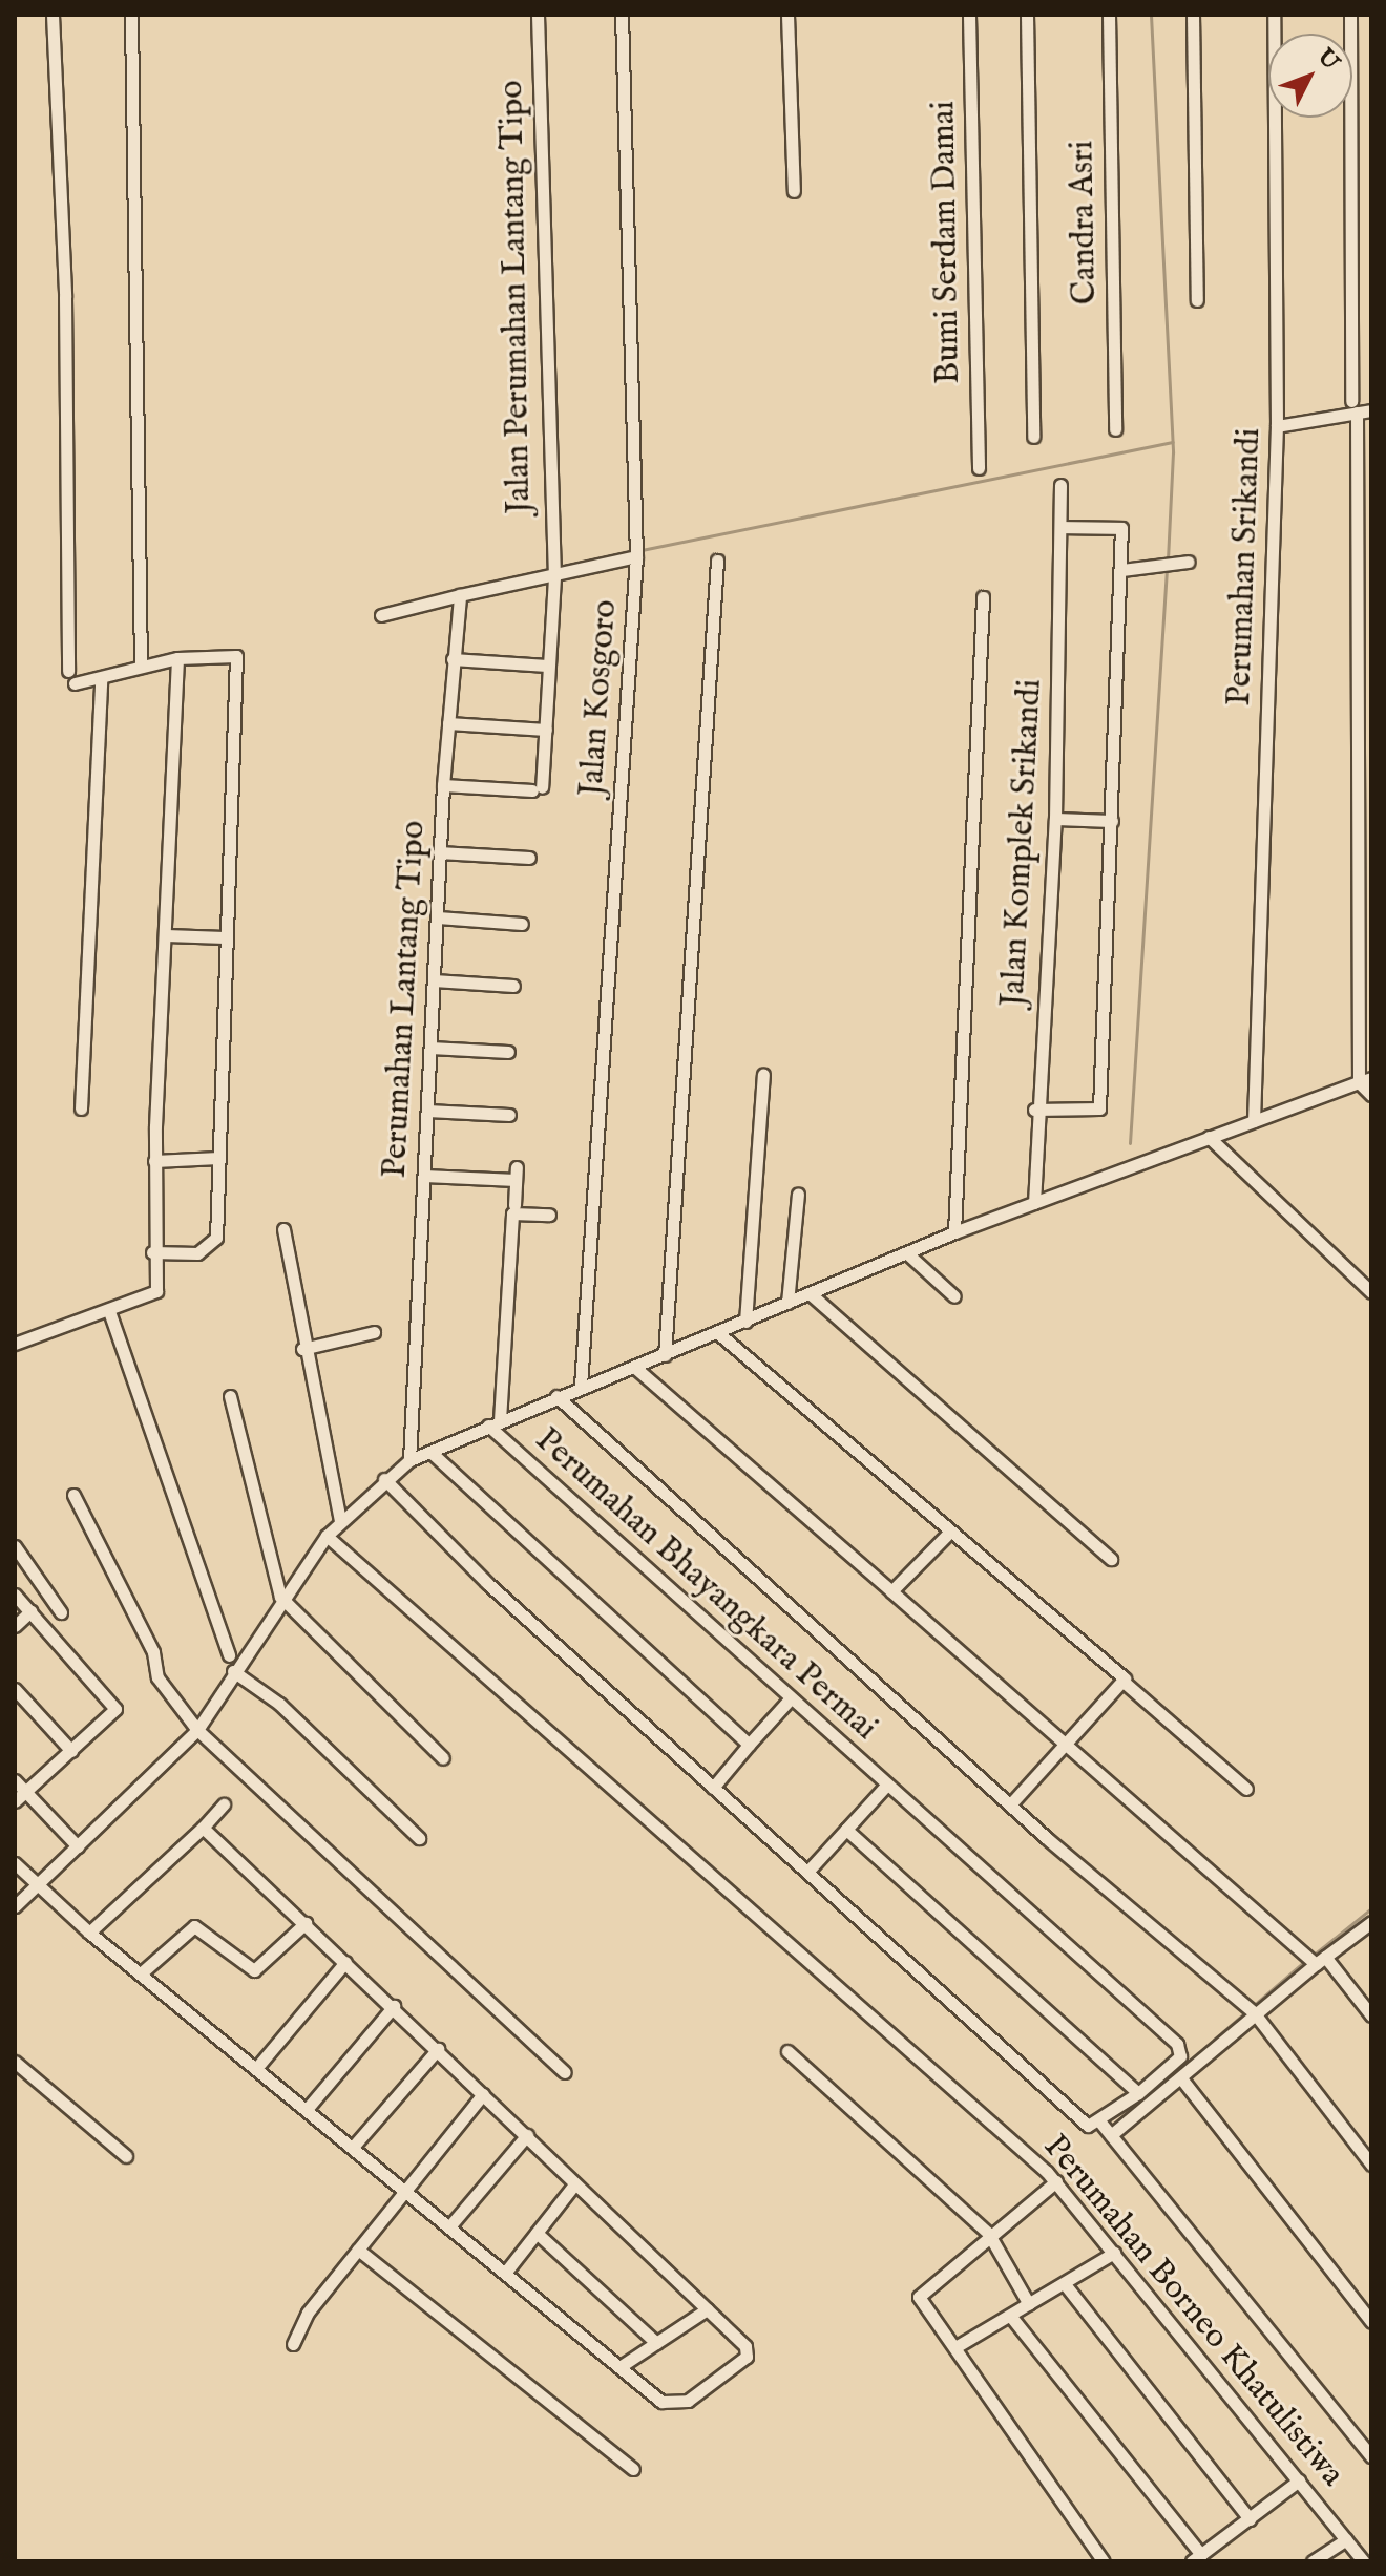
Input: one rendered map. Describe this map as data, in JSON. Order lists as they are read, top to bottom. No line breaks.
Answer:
{"streets":{"street":["Candra Asri","Bumi Serdam Damai","Jalan Perumahan Lantang Tipo","Perumahan Srikandi","Jalan Kosgoro","Jalan Komplek Srikandi","Perumahan Lantang Tipo","Perumahan Bhayangkara Permai","Perumahan Borneo Khatulistiwa"]},"crossings":[["Jalan Perumahan Lantang Tipo","Perumahan Lantang Tipo"]],"north":"top right"}
